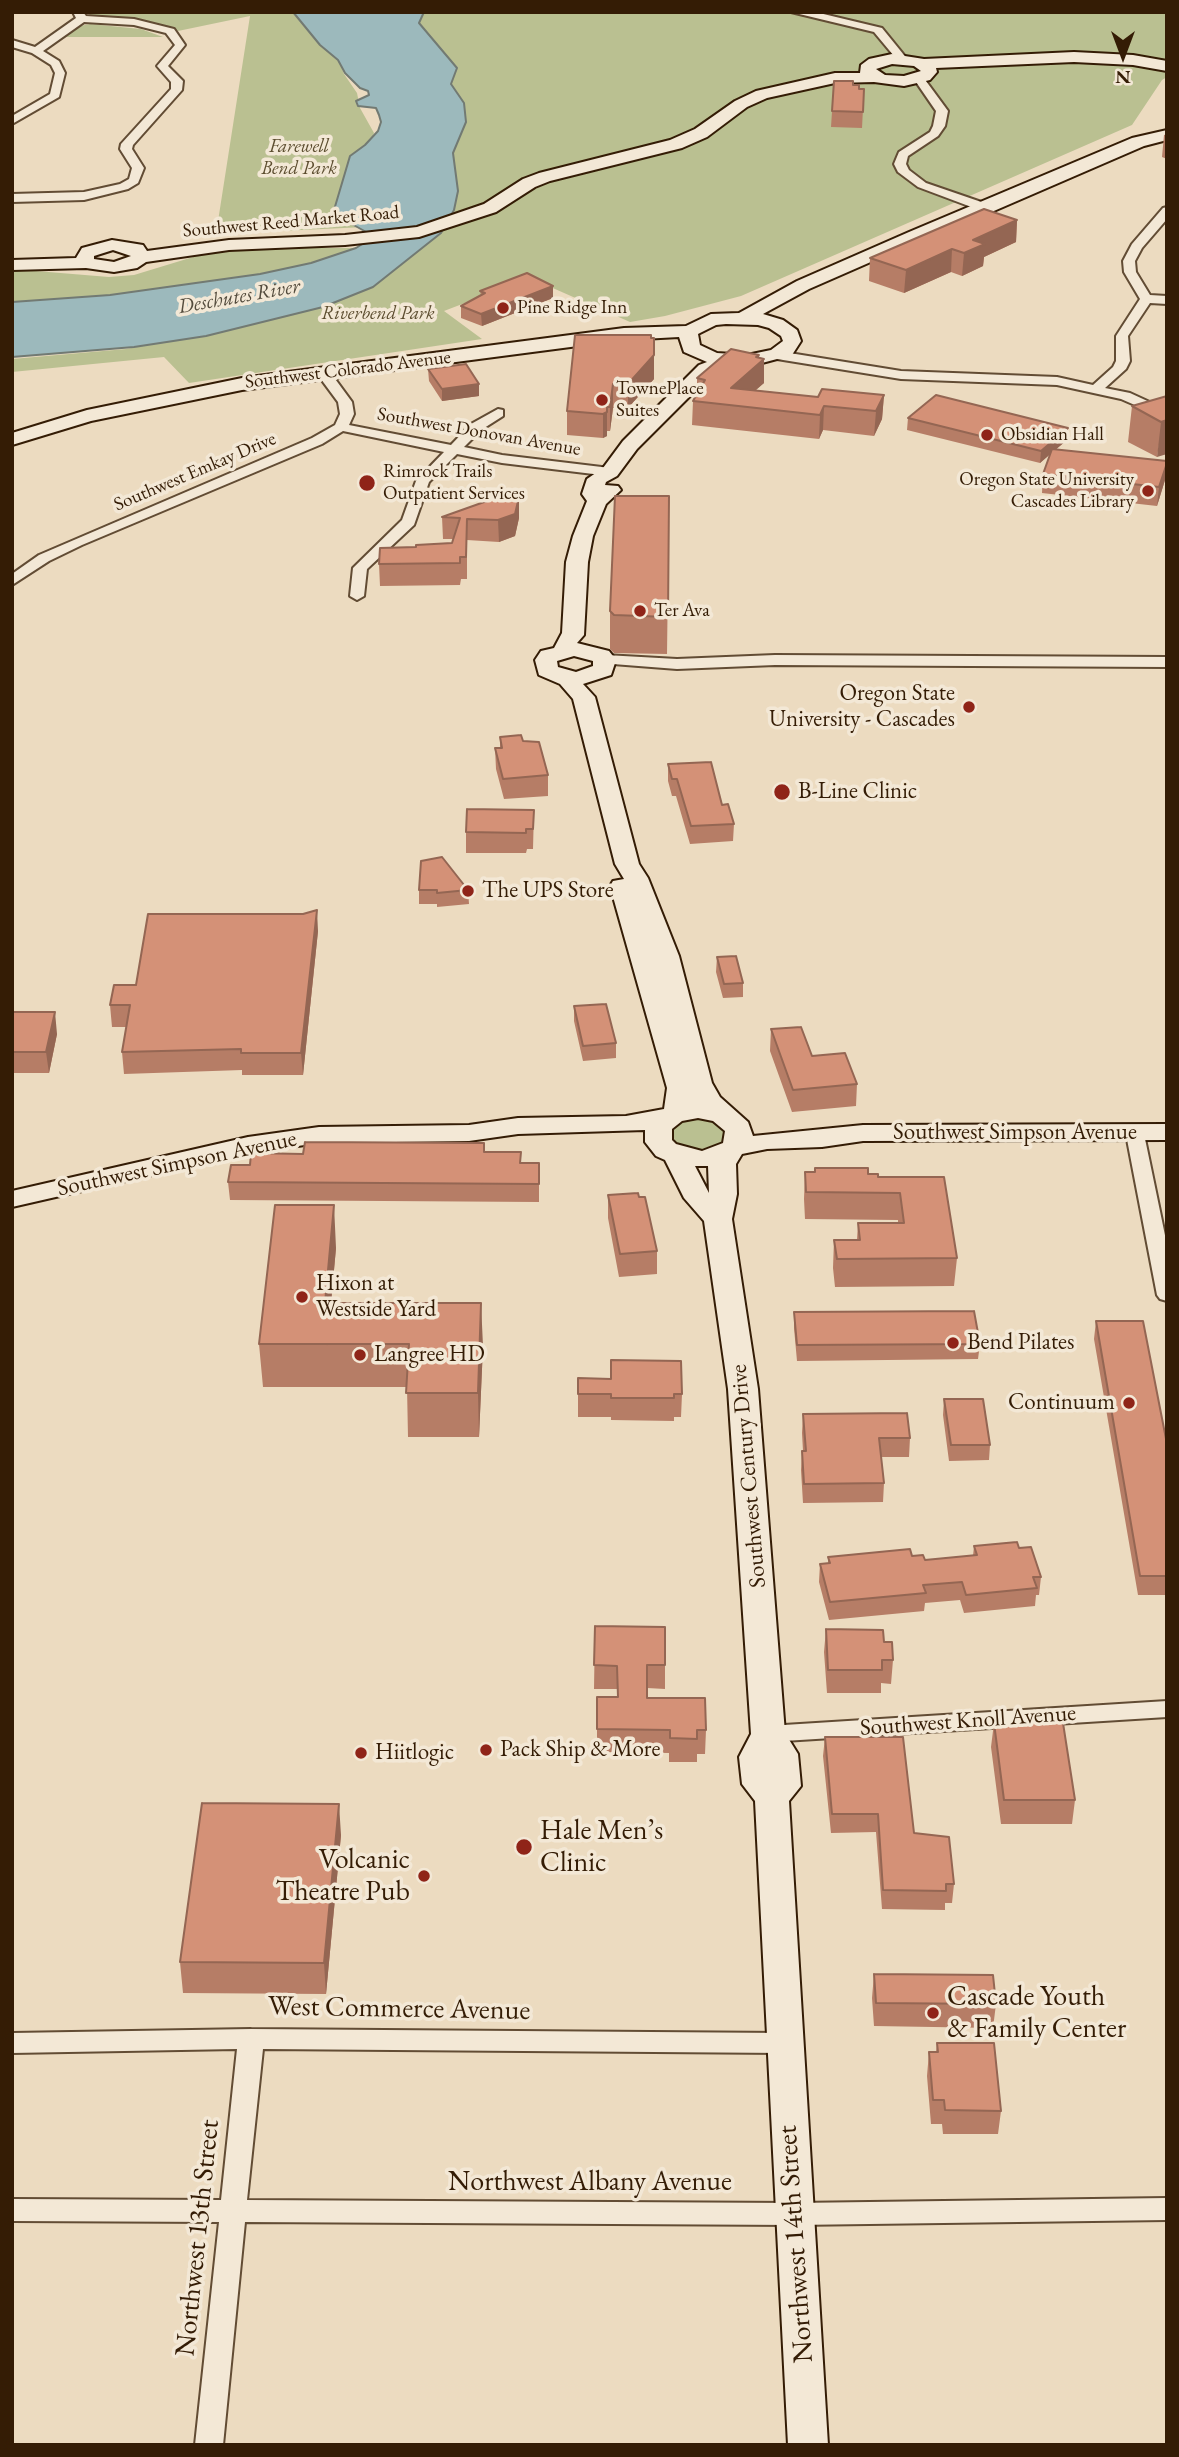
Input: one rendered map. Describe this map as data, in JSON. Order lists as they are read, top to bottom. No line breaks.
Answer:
{"streets":{"street":["Southwest Reed Market Road","Southwest Colorado Avenue","Southwest Donovan Avenue","Southwest Emkay Drive","Southwest Simpson Avenue","Southwest Century Drive","Southwest Knoll Avenue","West Commerce Avenue","Northwest Albany Avenue","Northwest 13th Street","Northwest 14th Street"]},"crossings":[["Southwest Donovan Avenue","Southwest Emkay Drive"],["Southwest Simpson Avenue","Southwest Century Drive"],["Southwest Century Drive","Southwest Knoll Avenue"],["Southwest Century Drive","West Commerce Avenue"],["Southwest Century Drive","Northwest 14th Street"],["West Commerce Avenue","Northwest 13th Street"],["West Commerce Avenue","Northwest 14th Street"],["Northwest Albany Avenue","Northwest 13th Street"],["Northwest Albany Avenue","Northwest 14th Street"]],"water":["Deschutes River"],"parks":["Farewell Bend Park","Riverbend Park"],"places":["Pine Ridge Inn","TownePlace Suites","Obsidian Hall","Rimrock Trails Outpatient Services","Oregon State University Cascades Library","Ter Ava","Oregon State University - Cascades","B-Line Clinic","The UPS Store","Hixon at Westside Yard","Bend Pilates","Langree HD","Continuum","Pack Ship & More","Hiitlogic","Hale Men’s Clinic","Volcanic Theatre Pub","Cascade Youth & Family Center"],"north":"bottom"}
